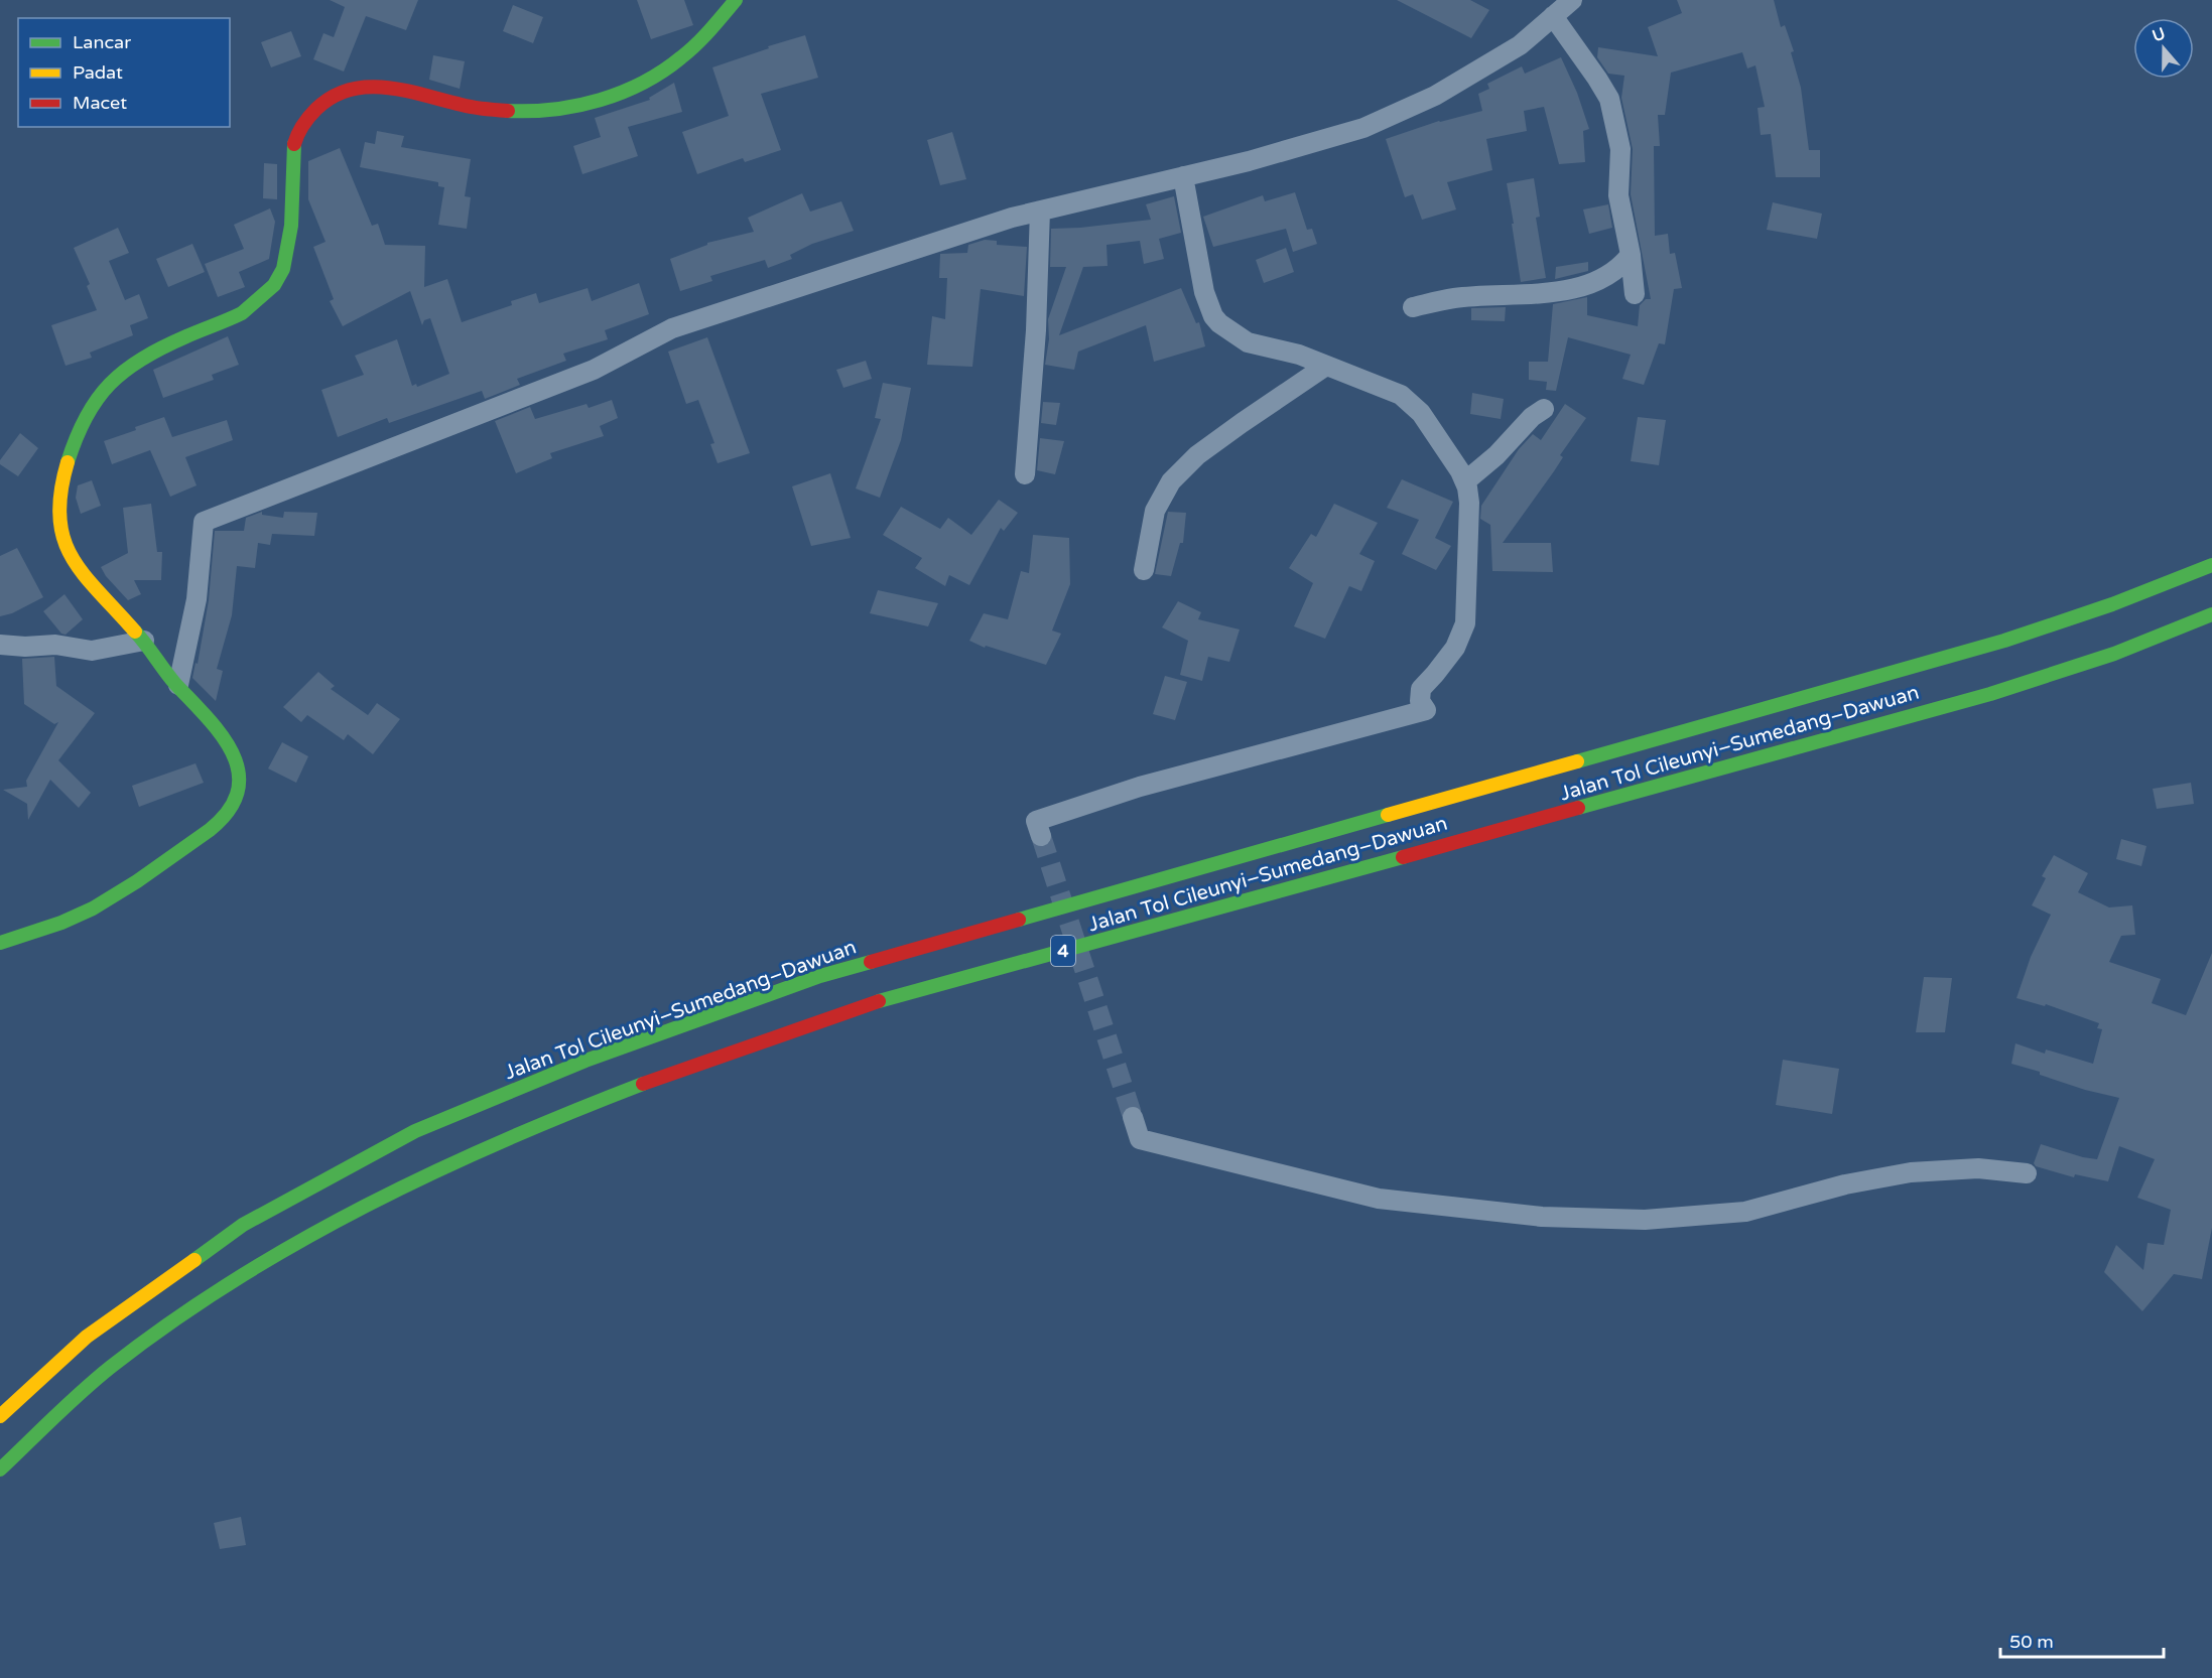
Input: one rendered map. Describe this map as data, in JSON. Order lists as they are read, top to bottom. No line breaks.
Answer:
{"streets":{"main road":["Jalan Tol Cileunyi–Sumedang–Dawuan","4"]},"legend":["Lancar","Padat","Macet"],"scale_bar":"50 m","north":"top"}
